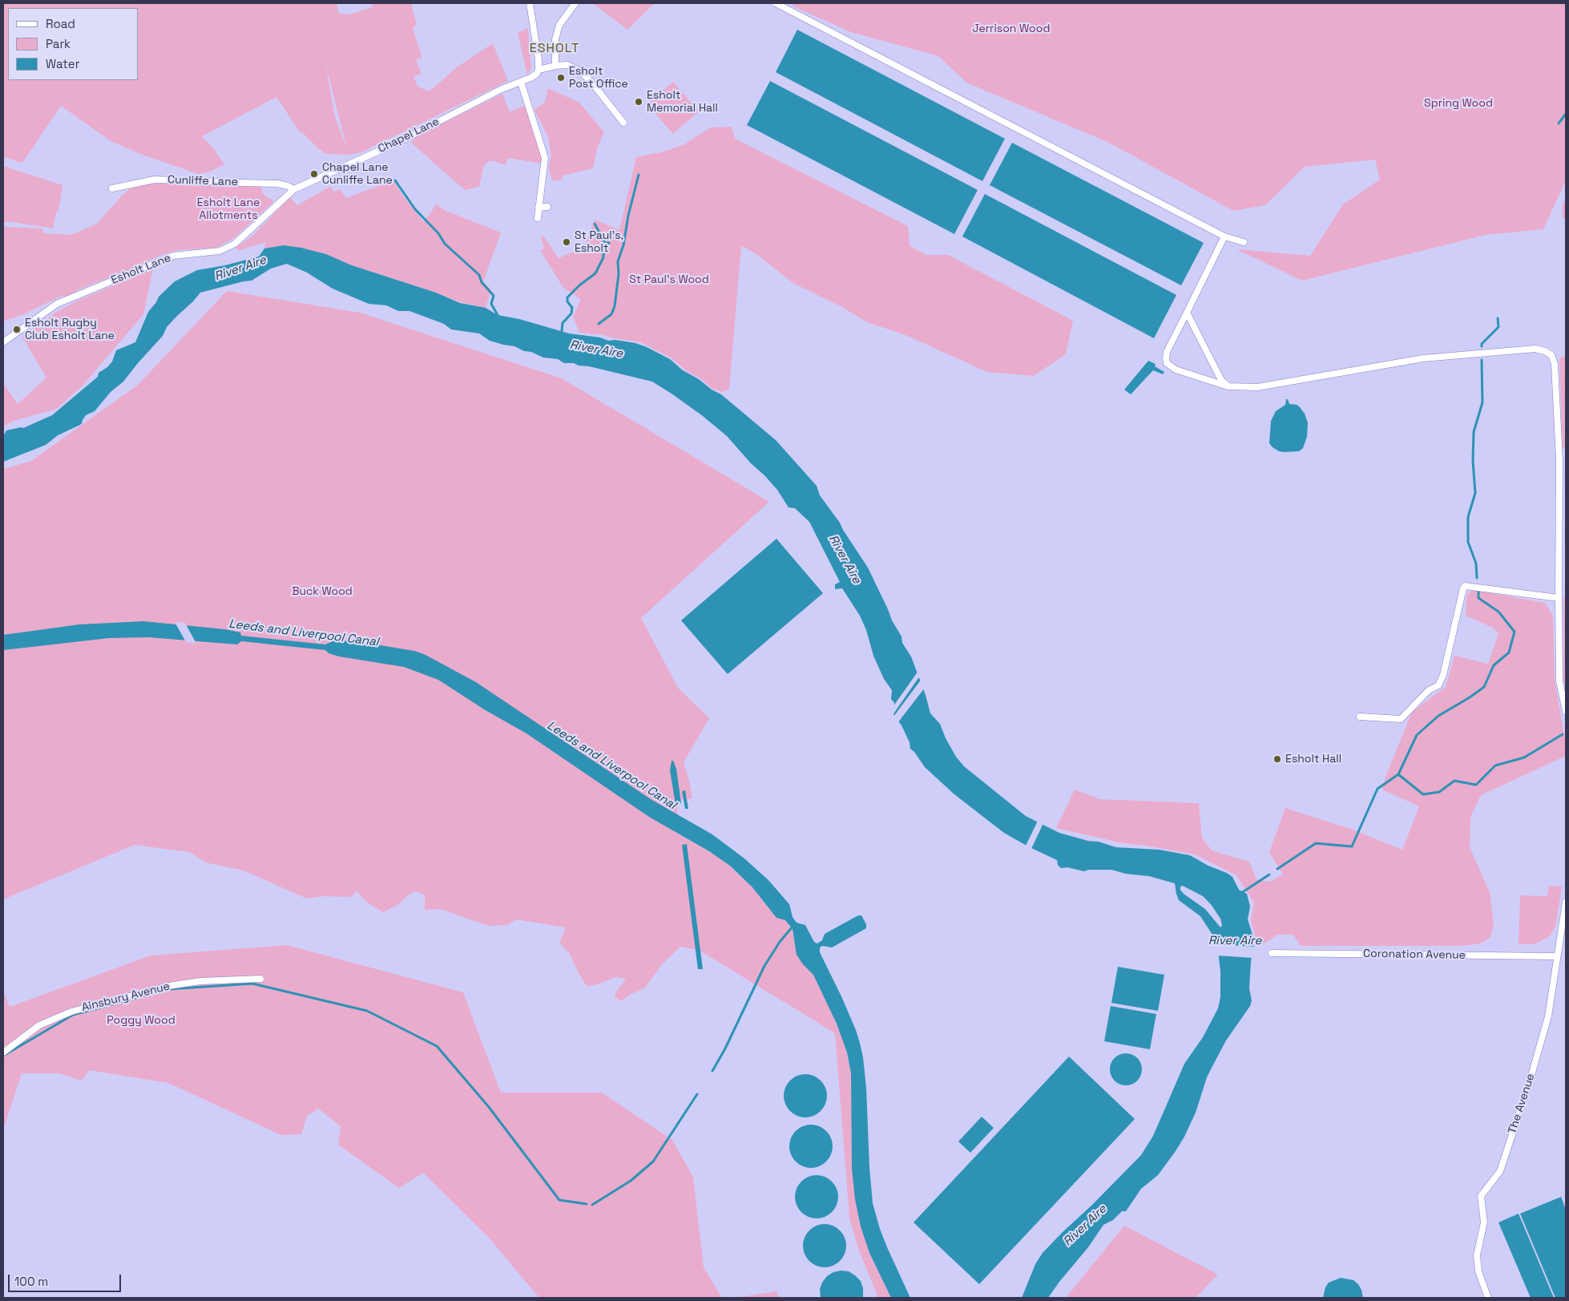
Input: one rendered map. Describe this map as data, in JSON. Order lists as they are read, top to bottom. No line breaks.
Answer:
{"streets":{"street":["Chapel Lane","Cunliffe Lane","Esholt Lane","Coronation Avenue","Ainsbury Avenue","The Avenue"]},"crossings":[["Chapel Lane","Cunliffe Lane"],["Chapel Lane","Esholt Lane"],["Coronation Avenue","The Avenue"]],"districts":["ESHOLT"],"water":["River Aire","Leeds and Liverpool Canal"],"parks":["Jerrison Wood","Spring Wood","Esholt Lane Allotments","St Paul's Wood","Buck Wood","Poggy Wood"],"places":["Esholt Post Office","Esholt Memorial Hall","Chapel Lane Cunliffe Lane","St Paul's, Esholt","Esholt Rugby Club Esholt Lane","Esholt Hall"],"legend":["Road","Park","Water"],"scale_bar":"100 m"}
